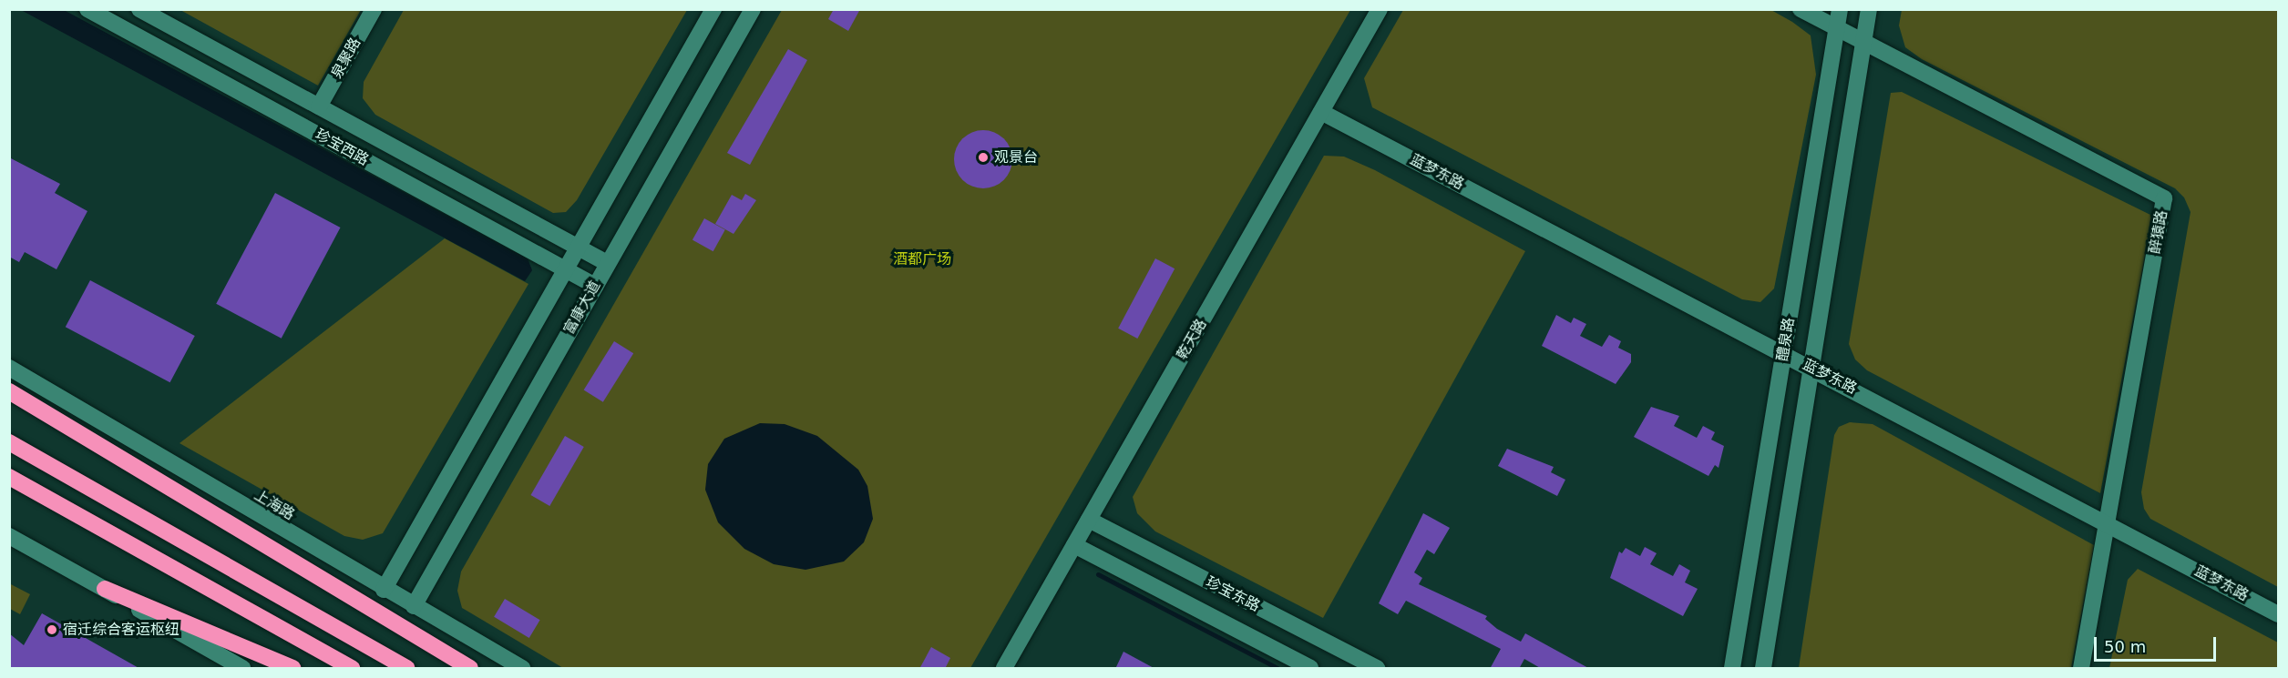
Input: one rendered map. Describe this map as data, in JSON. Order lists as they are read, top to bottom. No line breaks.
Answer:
{"streets":{"street":["泉聚路","珍宝西路","蓝梦东路","醉猿路","富康大道","乾天路","醴泉路","上海路","珍宝东路"]},"crossings":[["泉聚路","珍宝西路"],["珍宝西路","富康大道"],["蓝梦东路","醉猿路"],["蓝梦东路","乾天路"],["蓝梦东路","醴泉路"],["醉猿路","醴泉路"],["富康大道","上海路"],["乾天路","珍宝东路"]],"parks":["酒都广场"],"places":["观景台","宿迁综合客运枢纽"],"scale_bar":"50 m"}
